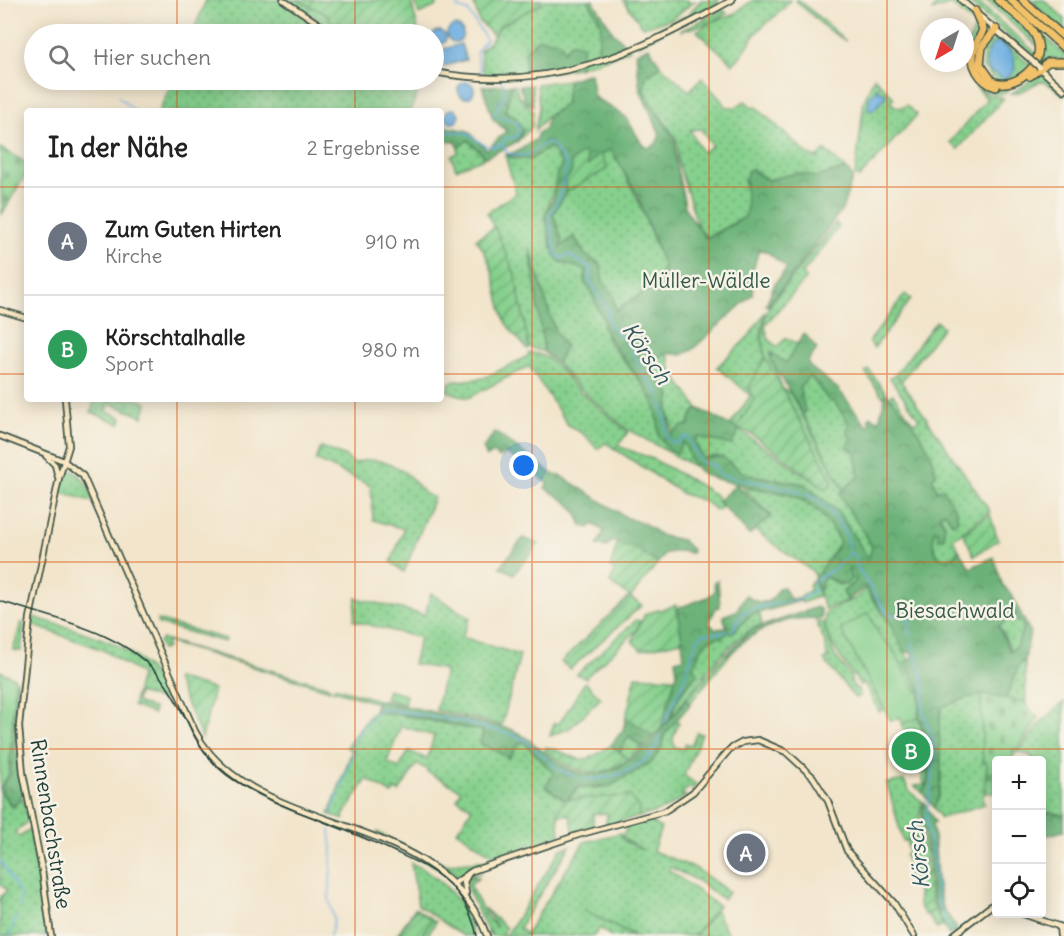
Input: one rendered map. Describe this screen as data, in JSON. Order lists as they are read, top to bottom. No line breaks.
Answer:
{"streets":{"main road":["Rinnenbachstraße"]},"water":["Körsch"],"parks":["Müller-Wäldle","Biesachwald"],"north":"bottom left","page":{"search":"Hier suchen","heading":["In der Nähe","2 Ergebnisse"],"list":[{"mark":"A","name":"Zum Guten Hirten","note":"Kirche","value":"910 m"},{"mark":"B","name":"Körschtalhalle","note":"Sport","value":"980 m"}],"pins":["B","A"],"map_buttons":["+","−"]}}
